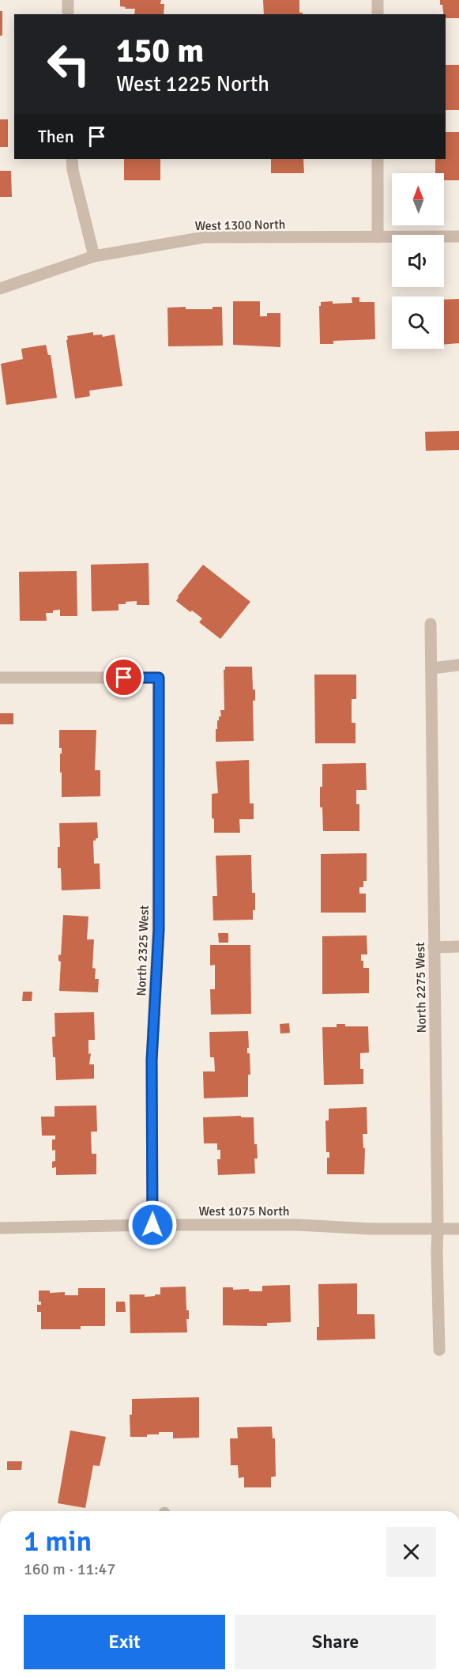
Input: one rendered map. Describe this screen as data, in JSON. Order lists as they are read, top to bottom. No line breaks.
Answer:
{"streets":{"street":["West 1300 North","North 2325 West","North 2275 West","West 1075 North"]},"crossings":[["North 2325 West","West 1075 North"],["North 2275 West","West 1075 North"]],"north":"top","page":{"turn":["150 m","West 1225 North"],"then":"Then","heading":["1 min","160 m · 11:47"],"buttons":["Exit","Share"]}}
